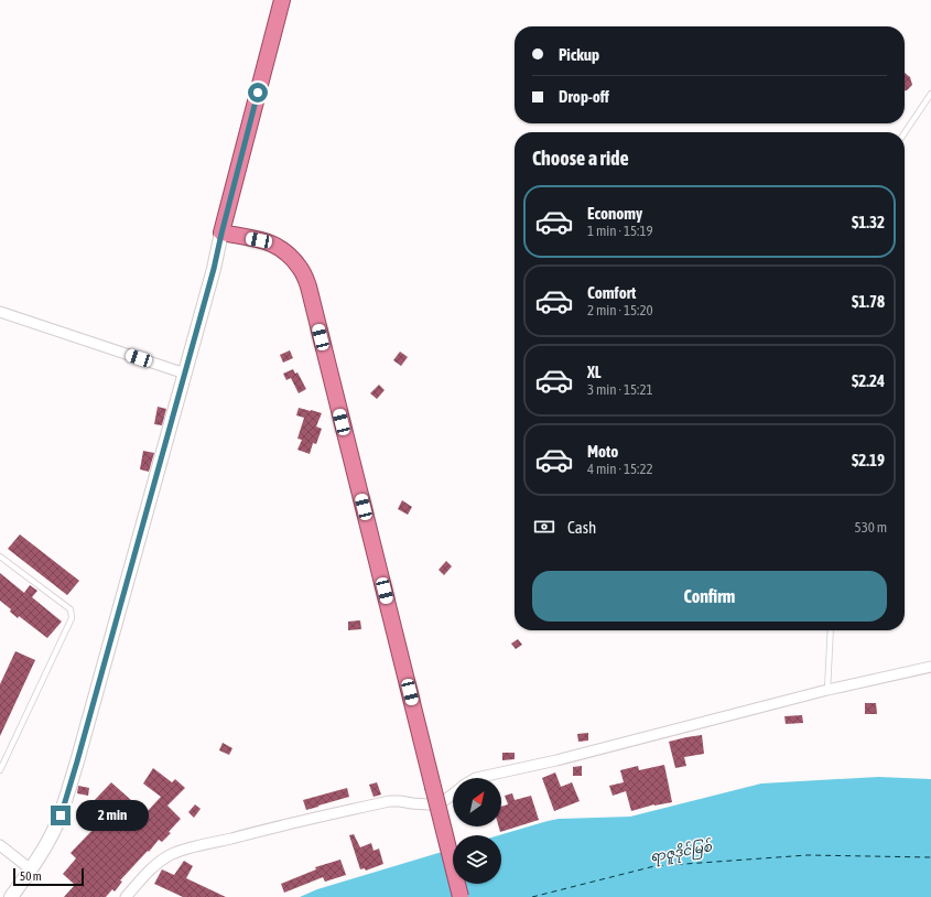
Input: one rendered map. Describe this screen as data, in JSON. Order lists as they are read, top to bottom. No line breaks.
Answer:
{"water":["ရာဇူဒိုင်မြစ်"],"scale_bar":"50 m","north":"top right","page":{"banner":["Pickup","Drop-off"],"heading":"Choose a ride","list":[{"name":"Economy","note":"1 min · 15:19","value":"$1.32"},{"name":"Comfort","note":"2 min · 15:20","value":"$1.78"},{"name":"XL","note":"3 min · 15:21","value":"$2.24"},{"name":"Moto","note":"4 min · 15:22","value":"$2.19"}],"pay":["Cash","530 m"],"buttons":"Confirm","bubble":"2 min","scale":"50 m"}}
